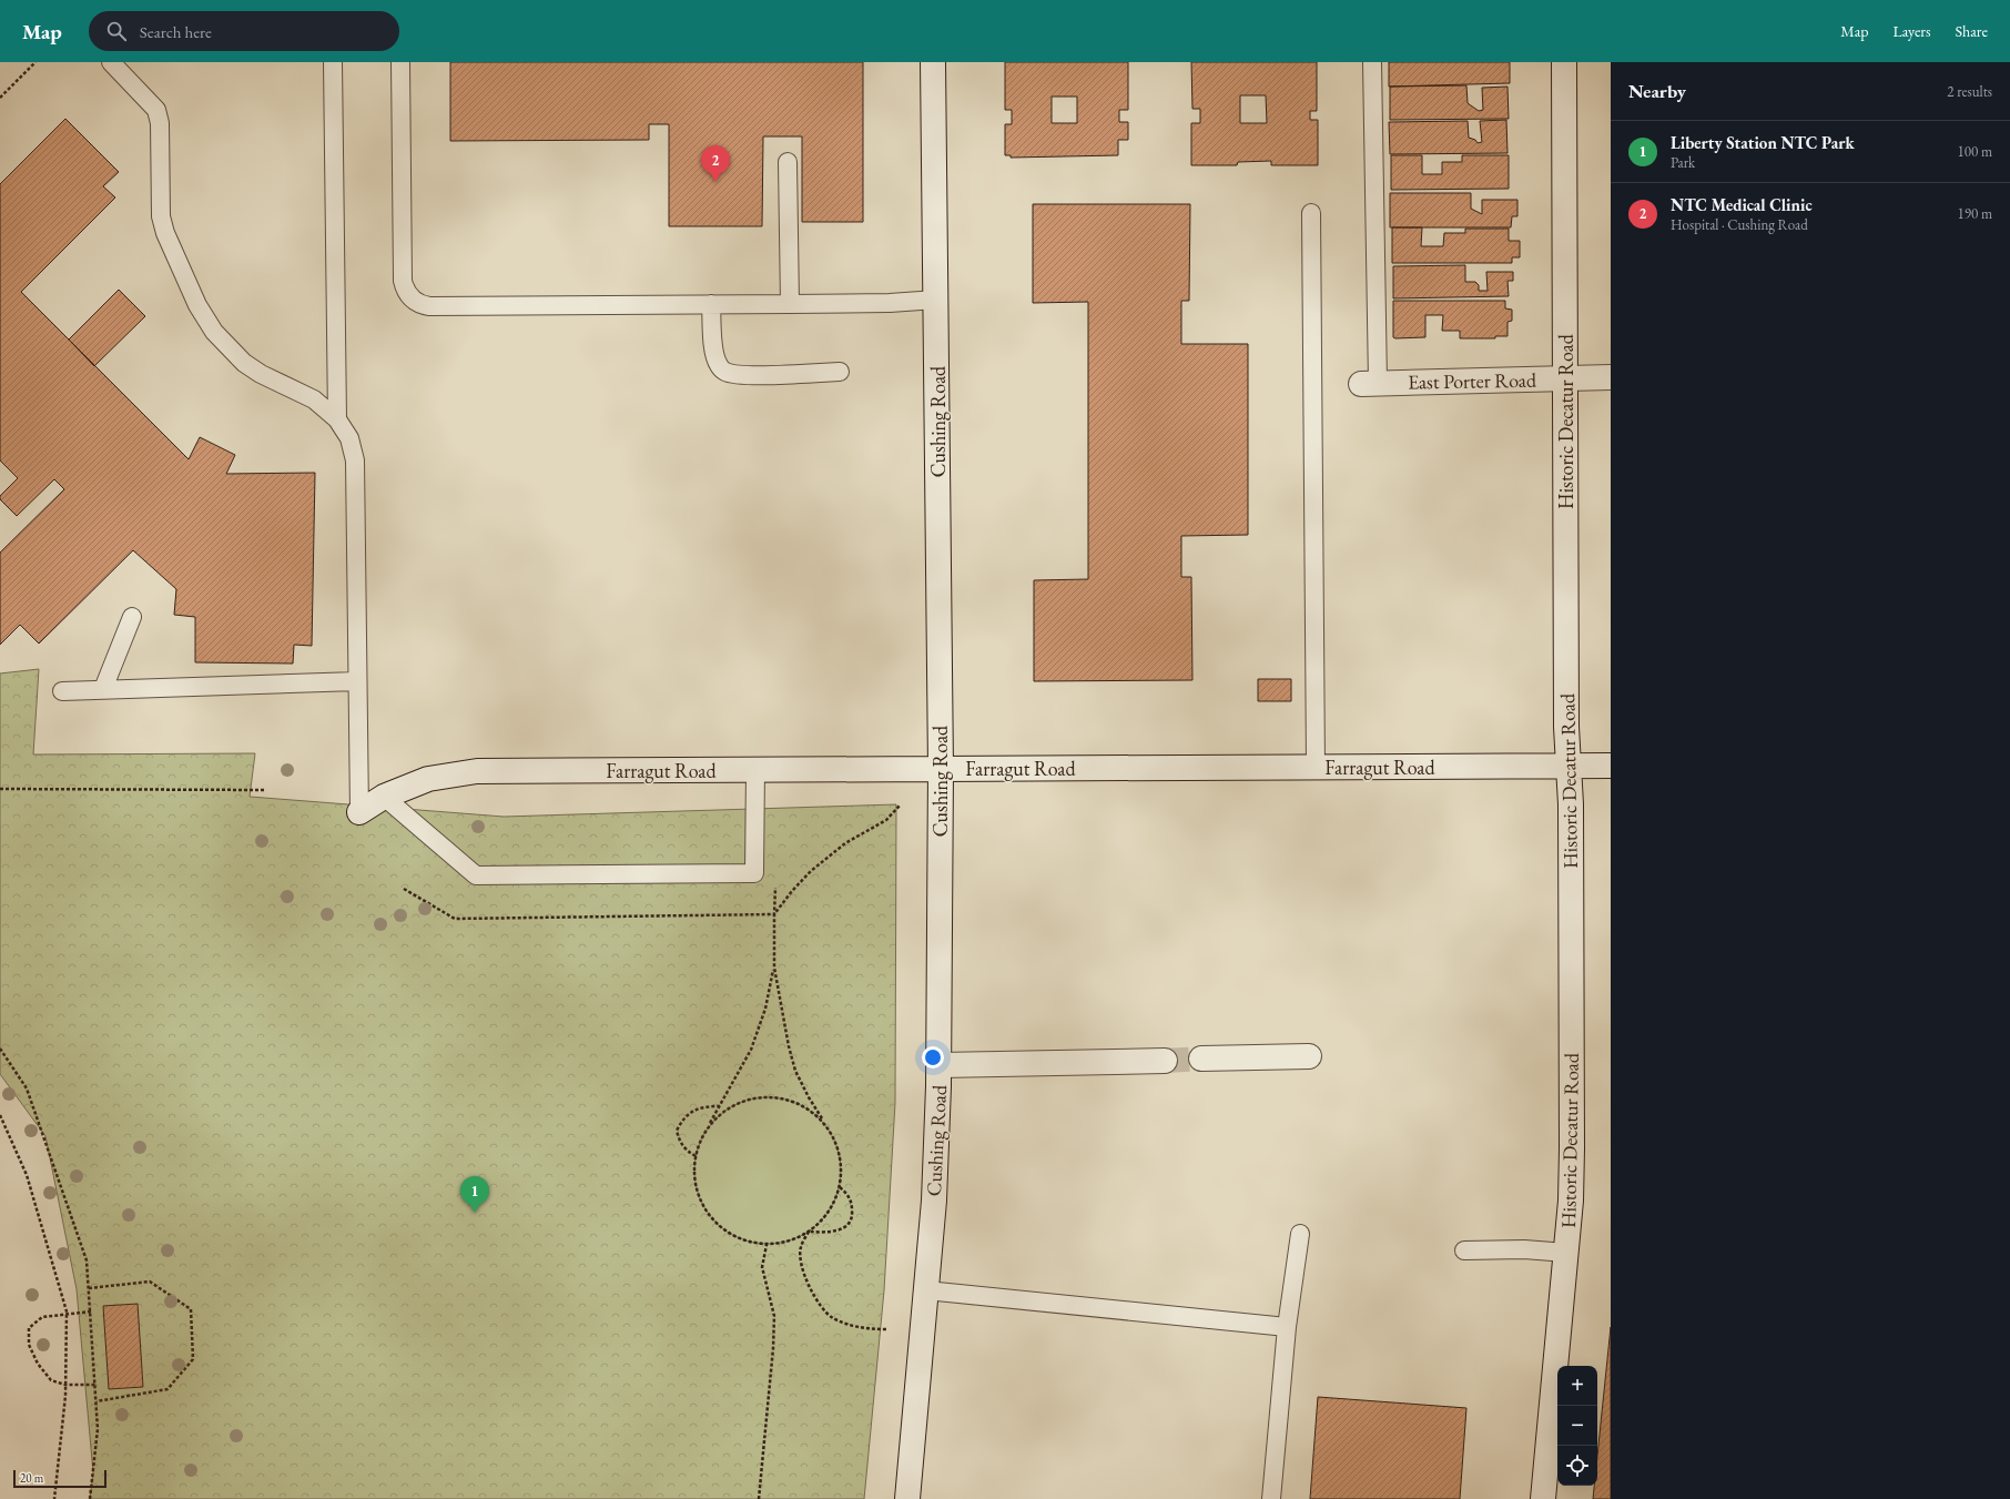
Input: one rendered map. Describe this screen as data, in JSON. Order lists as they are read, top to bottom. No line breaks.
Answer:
{"streets":{"street":["East Porter Road","Cushing Road","Historic Decatur Road","Farragut Road"]},"crossings":[["East Porter Road","Historic Decatur Road"],["Cushing Road","Farragut Road"],["Historic Decatur Road","Farragut Road"]],"scale_bar":"20 m","page":{"header":"Map","search":"Search here","nav":["Map","Layers","Share"],"heading":["Nearby","2 results"],"list":[{"mark":"1","name":"Liberty Station NTC Park","note":"Park","value":"100 m"},{"mark":"2","name":"NTC Medical Clinic","note":"Hospital · Cushing Road","value":"190 m"}],"pins":["2","1"],"map_buttons":["+","−"],"scale":"20 m"}}
